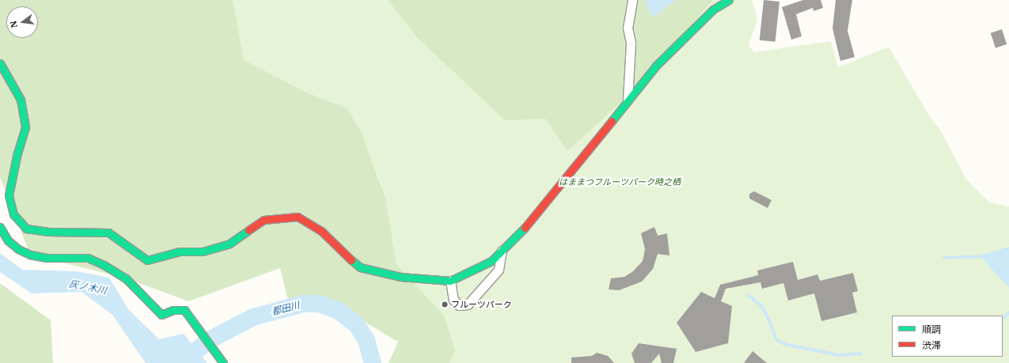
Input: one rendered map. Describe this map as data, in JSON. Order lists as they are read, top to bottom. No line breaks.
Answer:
{"water":["灰ノ木川","都田川"],"parks":["はままつフルーツパーク時之栖"],"places":["フルーツパーク"],"legend":["順調","渋滞"],"north":"left"}
